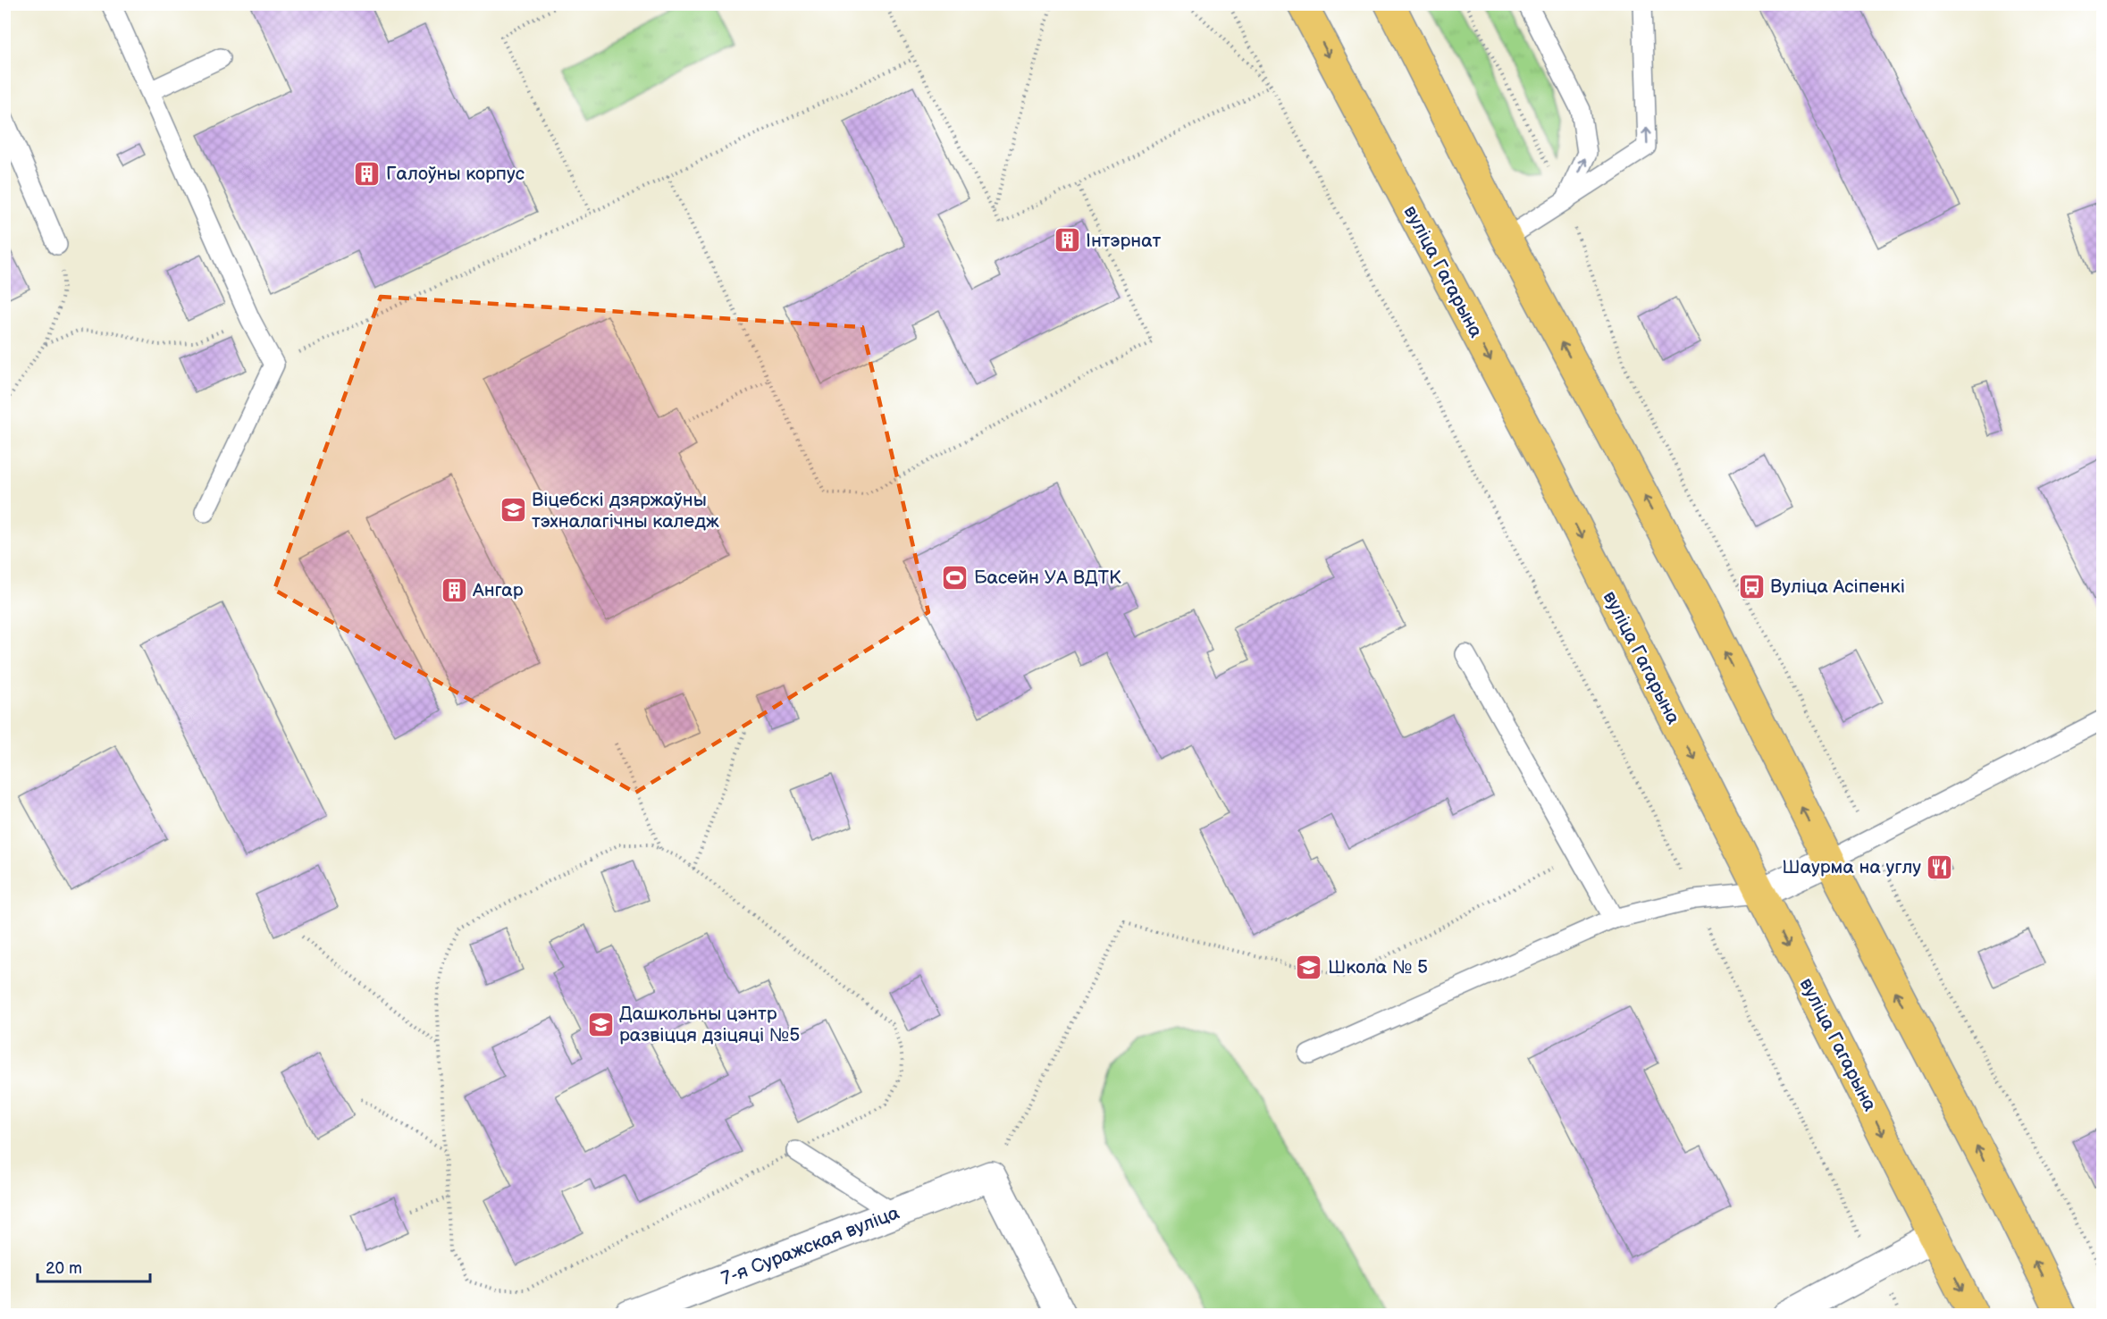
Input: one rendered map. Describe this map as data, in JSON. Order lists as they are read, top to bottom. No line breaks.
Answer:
{"streets":{"main road":["вуліца Гагарына"],"street":["7-я Суражская вуліца"]},"places":{"building":["Галоўны корпус","Інтэрнат","Ангар"],"school or university":["Віцебскі дзяржаўны тэхналагічны каледж","Школа № 5","Дашкольны цэнтр развіцця дзіцяці №5"],"sports":["Басейн УА ВДТК"],"bus stop":["Вуліца Асіпенкі"],"restaurant":["Шаурма на углу"]},"scale_bar":"20 m"}
